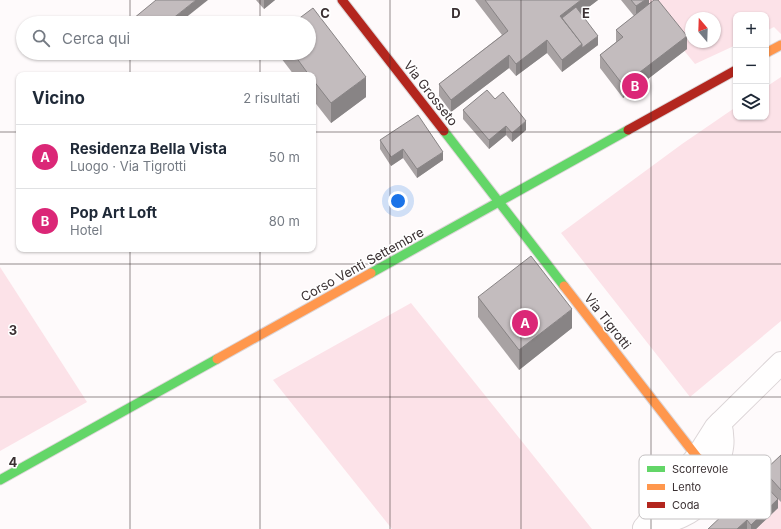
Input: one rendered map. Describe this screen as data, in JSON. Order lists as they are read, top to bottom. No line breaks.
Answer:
{"streets":{"street":["Via Grosseto","Corso Venti Settembre","Via Tigrotti"]},"crossings":[["Via Grosseto","Corso Venti Settembre"],["Via Grosseto","Via Tigrotti"],["Corso Venti Settembre","Via Tigrotti"]],"legend":["Scorrevole","Lento","Coda"],"north":"top","page":{"map_buttons":["+","−"],"search":"Cerca qui","pins":["B","A"],"heading":["Vicino","2 risultati"],"list":[{"mark":"A","name":"Residenza Bella Vista","note":"Luogo · Via Tigrotti","value":"50 m"},{"mark":"B","name":"Pop Art Loft","note":"Hotel","value":"80 m"}]},"grid":{"columns":["C","D","E"],"rows":["3","4"]}}
